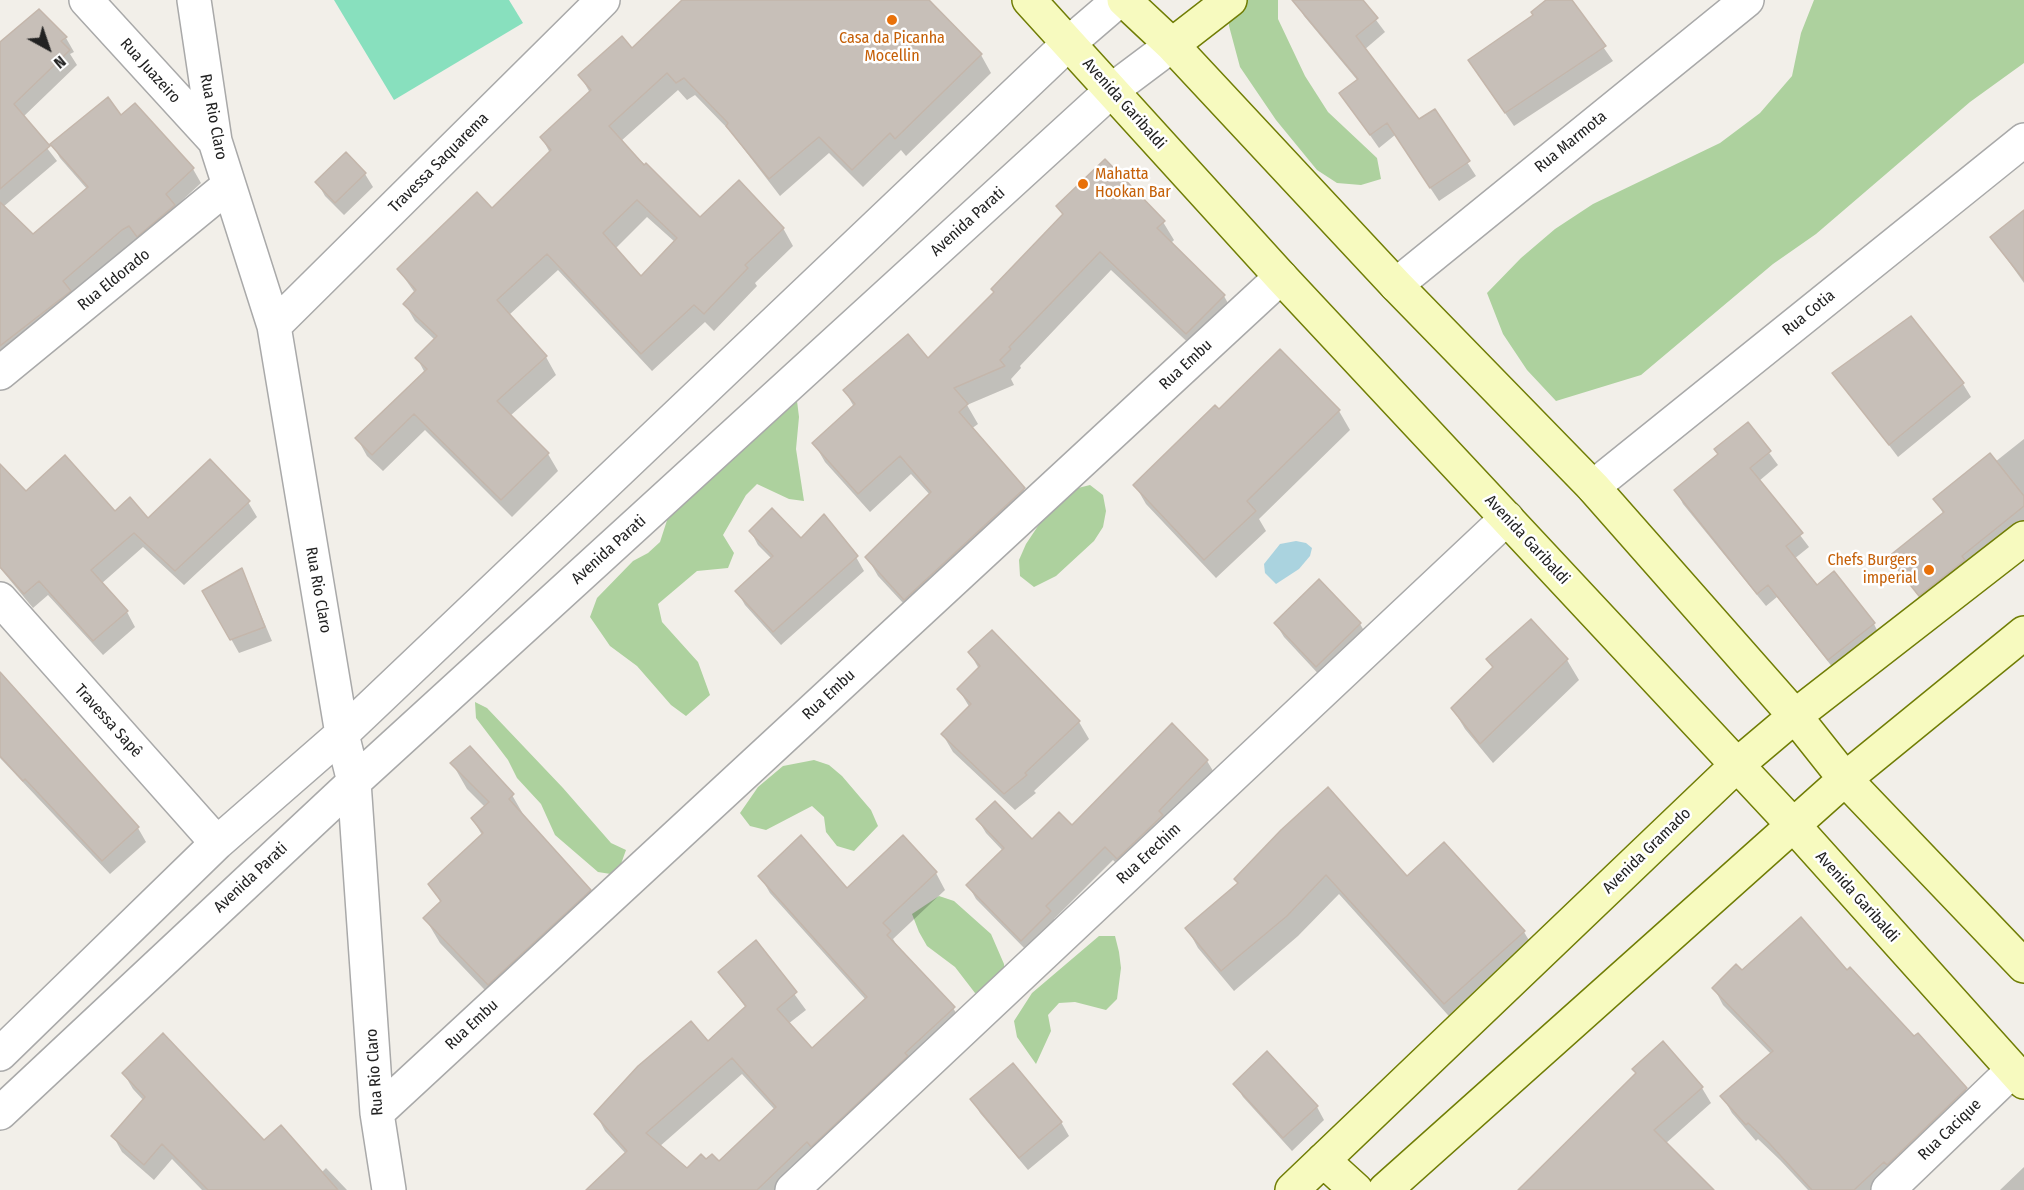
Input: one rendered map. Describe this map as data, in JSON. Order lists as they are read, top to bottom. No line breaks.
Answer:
{"streets":{"main road":["Avenida Garibaldi","Avenida Parati","Avenida Gramado"],"street":["Rua Juazeiro","Rua Rio Claro","Rua Marmota","Travessa Saquarema","Rua Eldorado","Rua Cotia","Rua Embu","Travessa Sapê","Rua Erechim","Rua Cacique"]},"crossings":[["Rua Juazeiro","Rua Rio Claro"],["Avenida Garibaldi","Avenida Parati"],["Avenida Garibaldi","Rua Embu"],["Avenida Garibaldi","Avenida Gramado"],["Avenida Garibaldi","Rua Erechim"],["Avenida Garibaldi","Rua Cacique"],["Rua Rio Claro","Travessa Saquarema"],["Rua Rio Claro","Avenida Parati"],["Rua Rio Claro","Rua Eldorado"],["Rua Rio Claro","Rua Embu"]],"places":["Casa da Picanha Mocellin","Mahatta Hookan Bar","Chefs Burgers imperial"],"north":"bottom right"}
